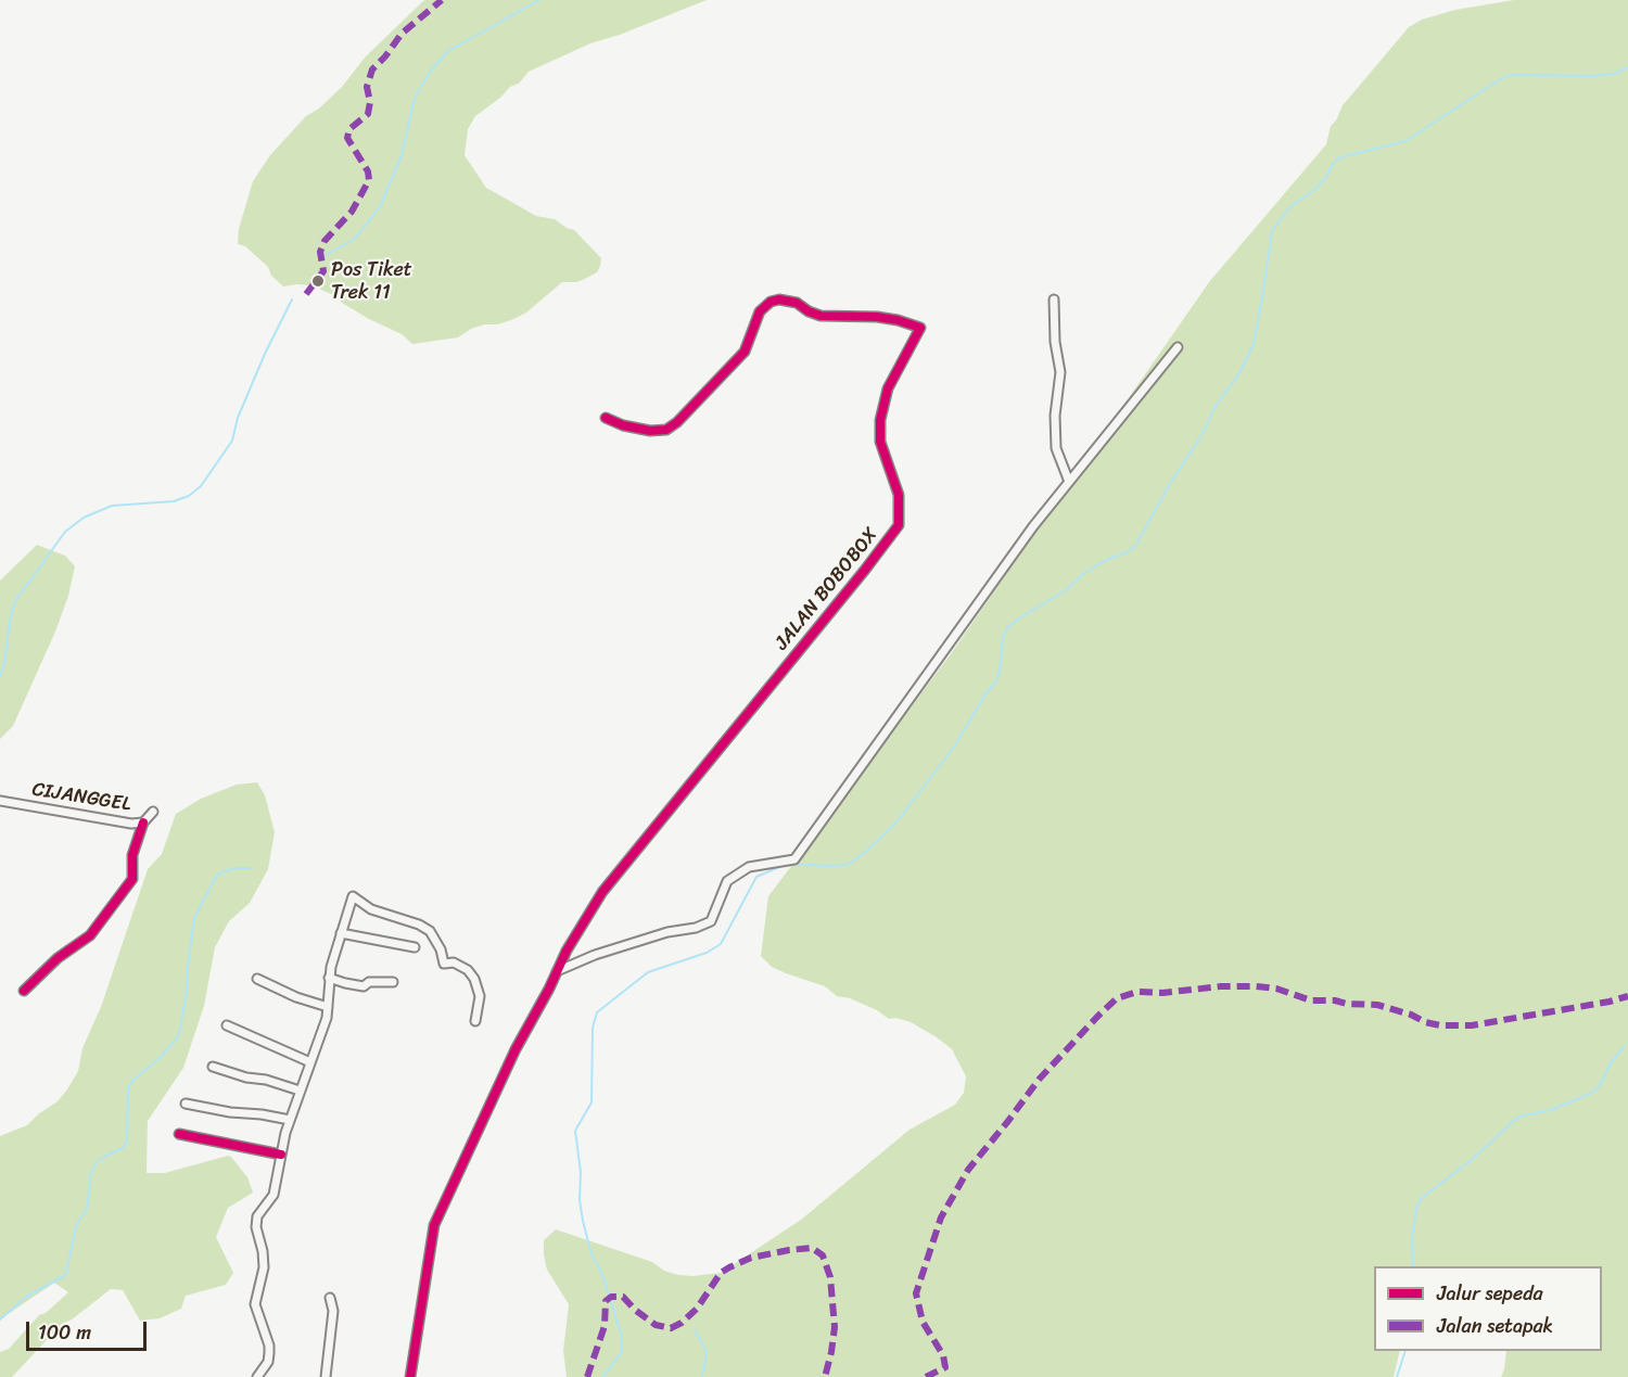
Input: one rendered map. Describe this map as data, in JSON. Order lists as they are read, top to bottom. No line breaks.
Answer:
{"streets":{"street":["JALAN BOBOBOX","CIJANGGEL"]},"places":["Pos Tiket Trek 11"],"legend":["Jalur sepeda","Jalan setapak"],"scale_bar":"100 m"}
